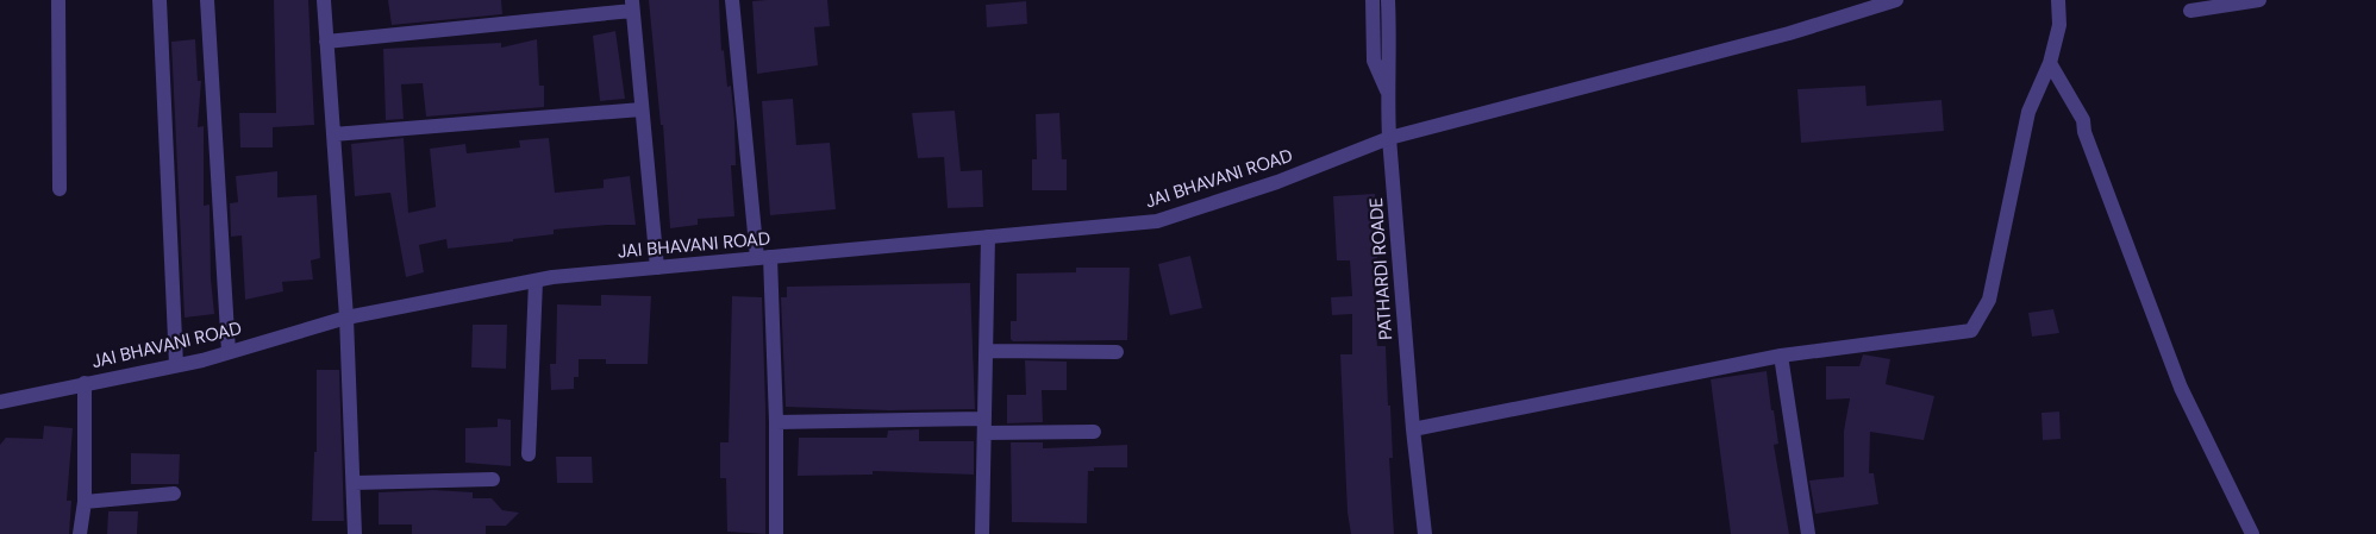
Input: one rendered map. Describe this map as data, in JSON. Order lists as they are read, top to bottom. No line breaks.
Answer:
{"streets":{"street":["JAI BHAVANI ROAD","PATHARDI ROADE"]},"crossings":[["JAI BHAVANI ROAD","PATHARDI ROADE"]]}
